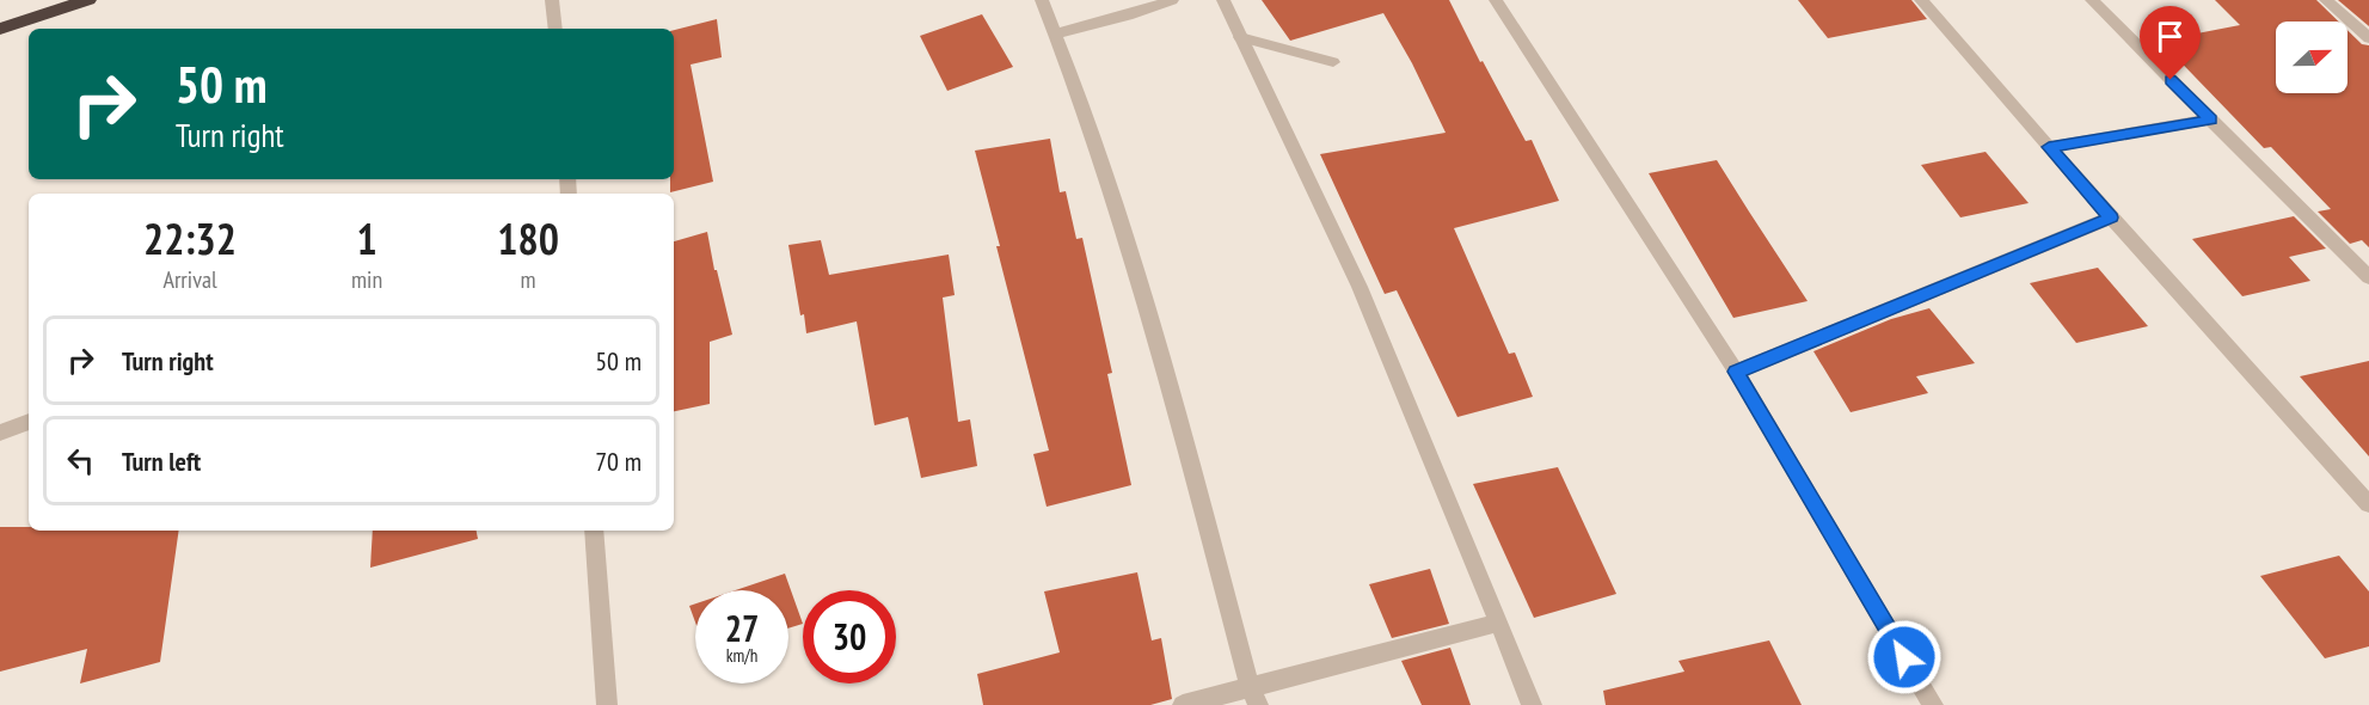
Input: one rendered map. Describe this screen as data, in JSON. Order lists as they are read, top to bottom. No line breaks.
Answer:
{"north":"right","page":{"turn":["50 m","Turn right"],"eta":["22:32","Arrival","1","min","180","m"],"list":[{"name":"Turn right","value":"50 m"},{"name":"Turn left","value":"70 m"}],"speed":"27 km/h","limit":"30"}}
